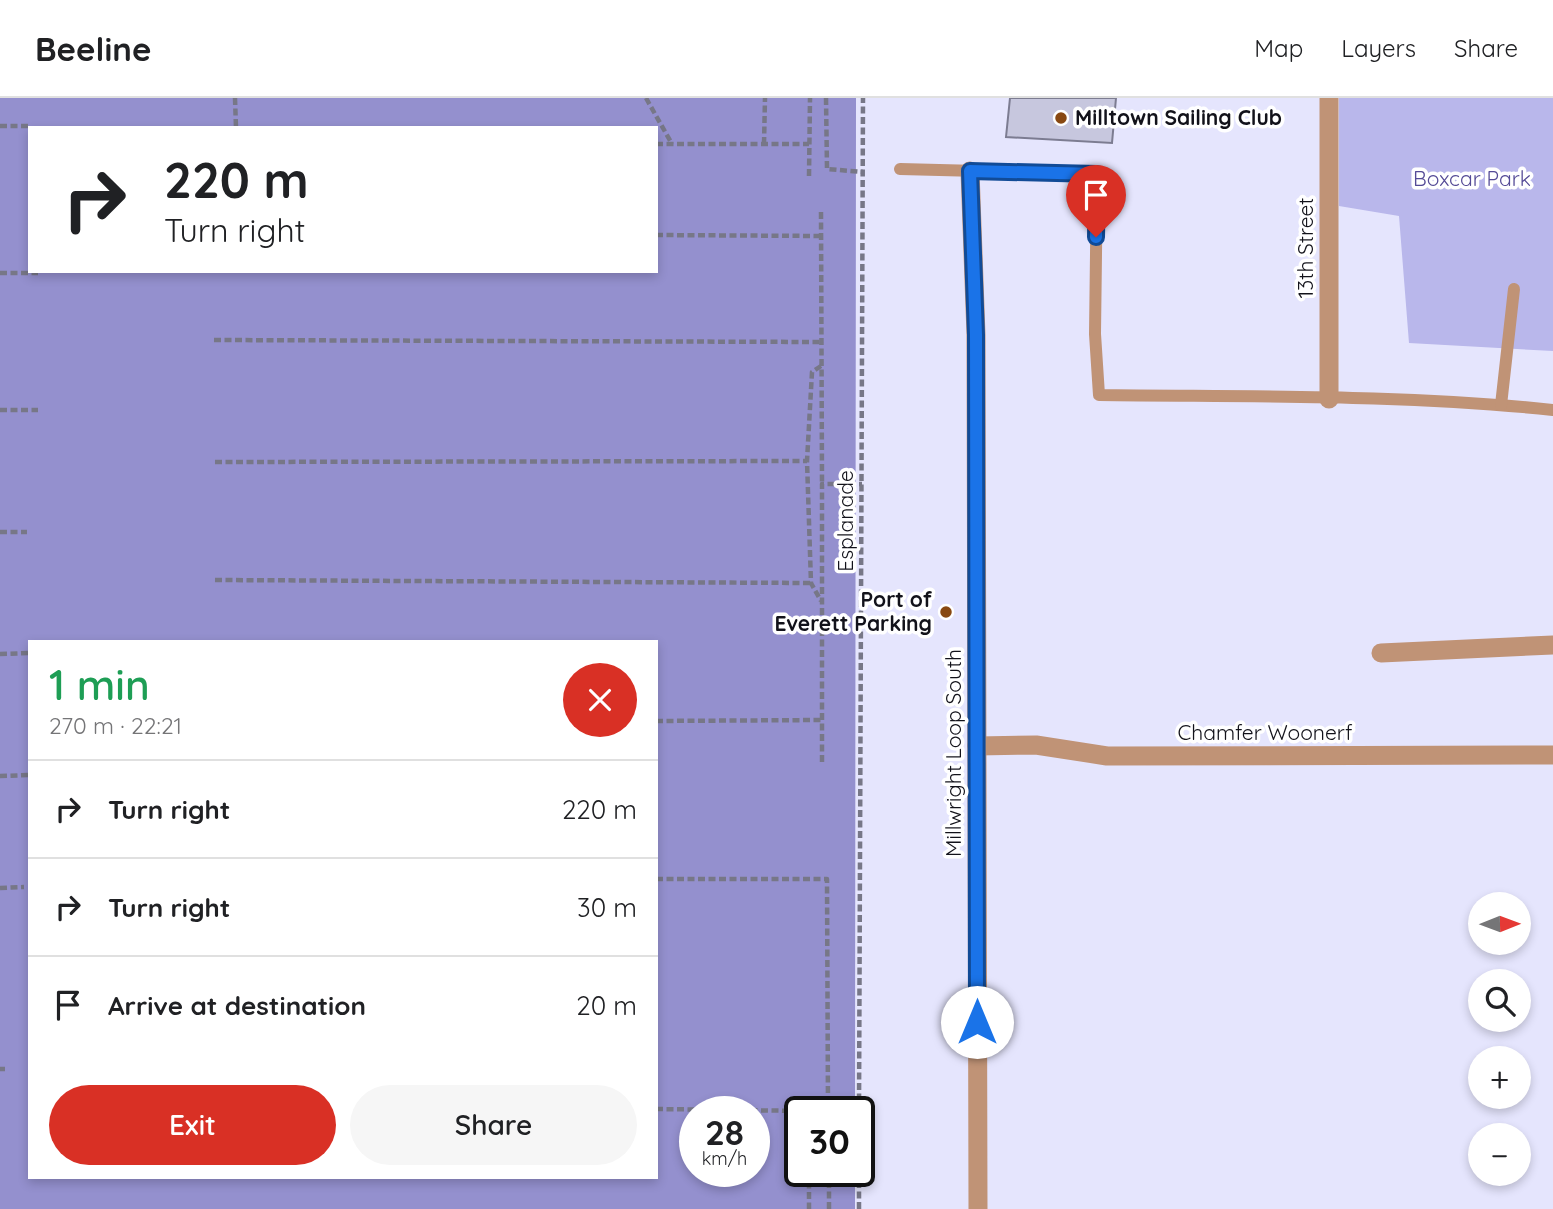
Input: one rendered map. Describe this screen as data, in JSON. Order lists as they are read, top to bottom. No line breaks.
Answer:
{"streets":{"street":["13th Street","Chamfer Woonerf","Millwright Loop South"],"path":["Esplanade"]},"crossings":[["Chamfer Woonerf","Millwright Loop South"]],"parks":["Boxcar Park"],"places":["Milltown Sailing Club","Port of Everett Parking"],"north":"right","page":{"header":"Beeline","nav":["Map","Layers","Share"],"turn":["220 m","Turn right"],"heading":["1 min","270 m · 22:21"],"list":[{"name":"Turn right","value":"220 m"},{"name":"Turn right","value":"30 m"},{"name":"Arrive at destination","value":"20 m"}],"map_buttons":["+","−"],"buttons":["Exit","Share"],"speed":"28 km/h","limit":"30"}}
